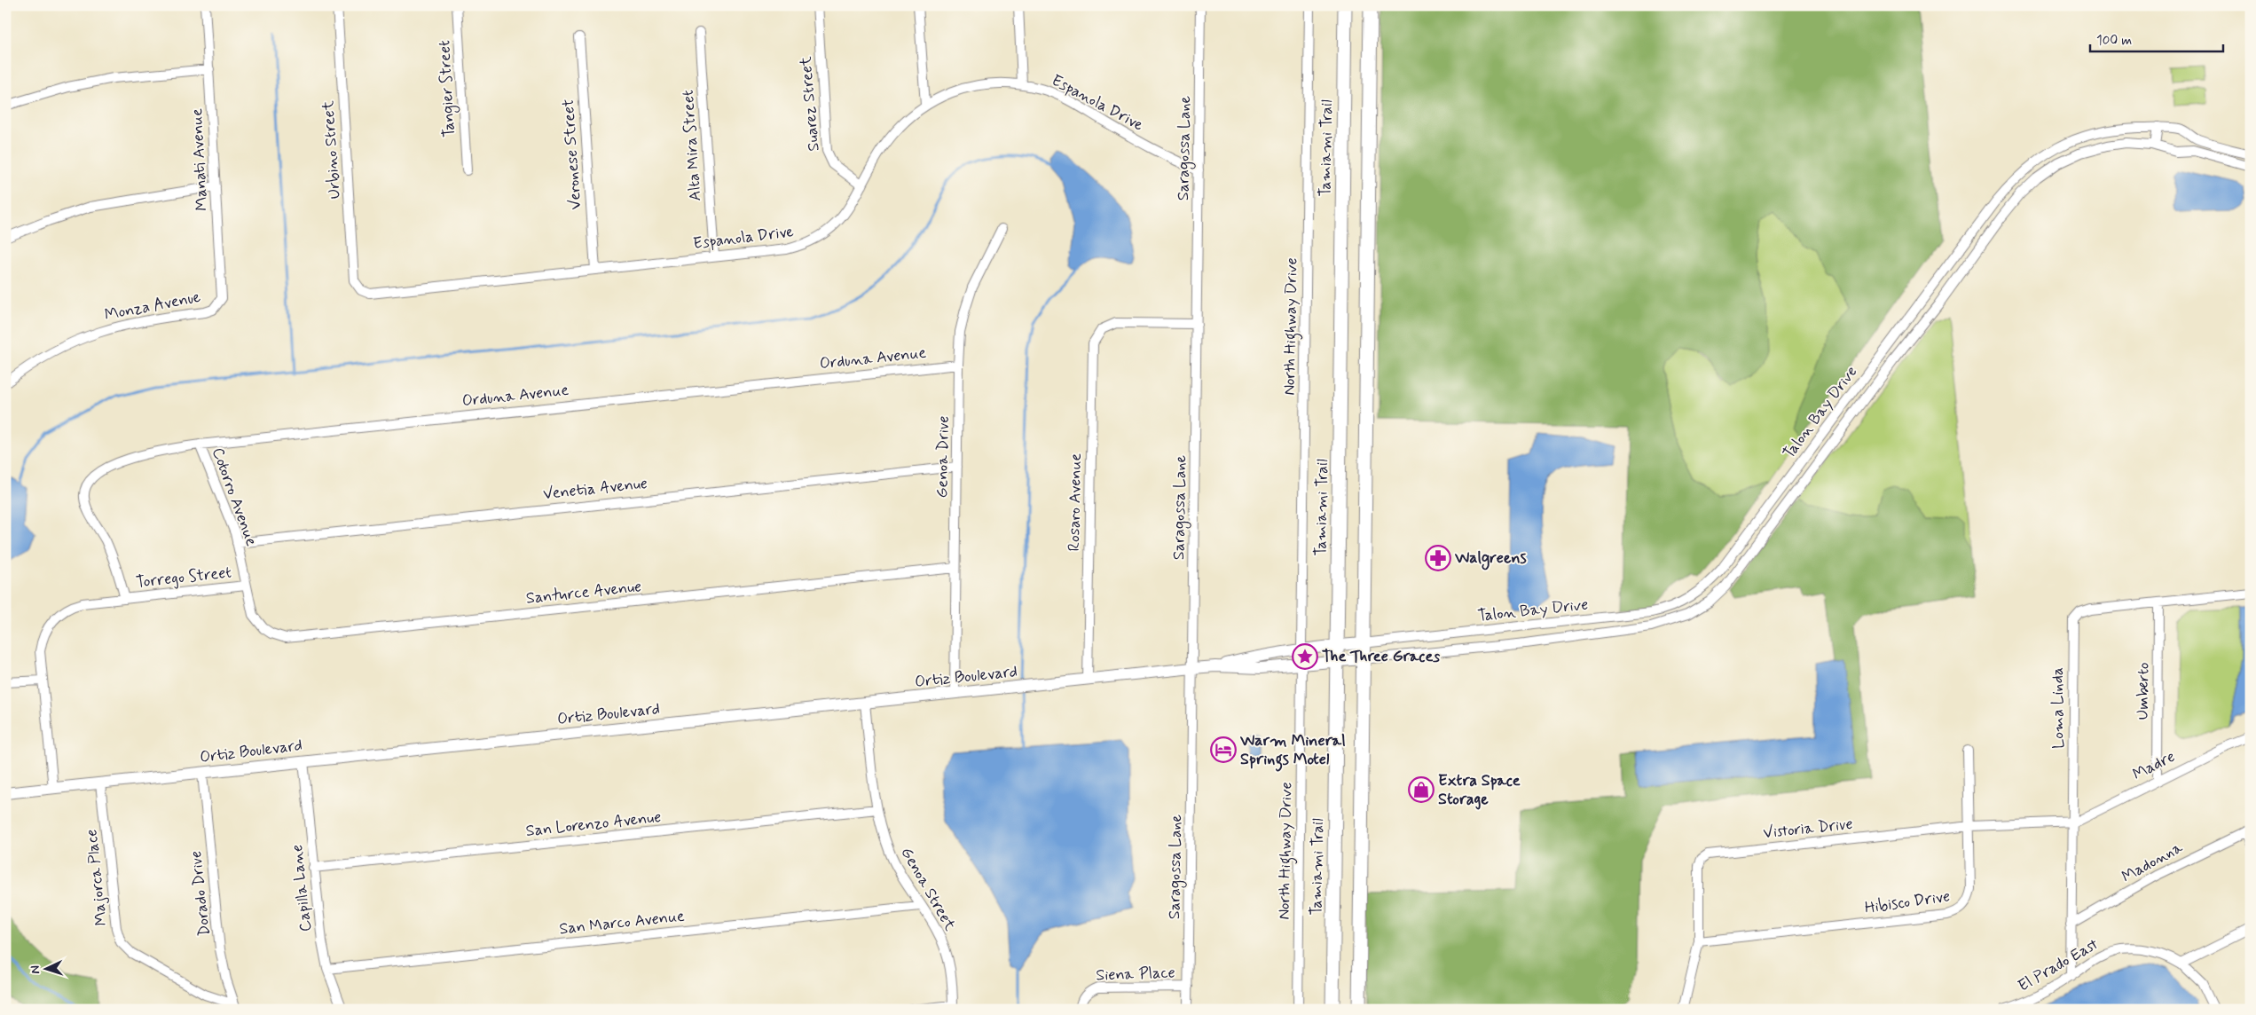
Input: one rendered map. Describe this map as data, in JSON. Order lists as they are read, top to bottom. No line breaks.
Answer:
{"streets":{"main road":["Tamiami Trail"],"street":["Tangier Street","Espanola Drive","Suarez Street","Alta Mira Street","Saragossa Lane","Urbino Street","Veronese Street","Manati Avenue","Monza Avenue","North Highway Drive","Orduna Avenue","Talon Bay Drive","Genoa Drive","Venetia Avenue","Cotorro Avenue","Rosaro Avenue","Torrego Street","Santurce Avenue","Ortiz Boulevard","Umberto","Loma Linda","Madre","San Lorenzo Avenue","Vistoria Drive","Madonna","Majorca Place","Capilla Lane","Genoa Street","Dorado Drive","Hibisco Drive","San Marco Avenue","El Prado East","Siena Place"]},"crossings":[["Espanola Drive","Suarez Street"],["Espanola Drive","Alta Mira Street"],["Espanola Drive","Saragossa Lane"],["Espanola Drive","Urbino Street"],["Espanola Drive","Veronese Street"],["Saragossa Lane","Rosaro Avenue"],["Saragossa Lane","Ortiz Boulevard"],["Saragossa Lane","Siena Place"],["Tamiami Trail","Ortiz Boulevard"],["Manati Avenue","Monza Avenue"],["North Highway Drive","Ortiz Boulevard"],["Orduna Avenue","Genoa Drive"],["Orduna Avenue","Cotorro Avenue"],["Orduna Avenue","Torrego Street"],["Talon Bay Drive","Ortiz Boulevard"],["Genoa Drive","Venetia Avenue"],["Genoa Drive","Santurce Avenue"],["Genoa Drive","Ortiz Boulevard"],["Venetia Avenue","Cotorro Avenue"],["Cotorro Avenue","Torrego Street"],["Cotorro Avenue","Santurce Avenue"],["Rosaro Avenue","Ortiz Boulevard"],["Torrego Street","Santurce Avenue"],["Ortiz Boulevard","Majorca Place"],["Ortiz Boulevard","Capilla Lane"],["Ortiz Boulevard","Genoa Street"],["Ortiz Boulevard","Dorado Drive"],["Umberto","Loma Linda"],["Umberto","Madre"],["Loma Linda","Madre"],["Loma Linda","Vistoria Drive"],["Loma Linda","Madonna"],["Loma Linda","El Prado East"],["Madre","Vistoria Drive"],["San Lorenzo Avenue","Capilla Lane"],["San Lorenzo Avenue","Genoa Street"],["Vistoria Drive","Hibisco Drive"],["Majorca Place","Dorado Drive"],["Capilla Lane","San Marco Avenue"],["Genoa Street","San Marco Avenue"]],"places":{"pharmacy":["Walgreens"],"place":["The Three Graces"],"hotel":["Warm Mineral Springs Motel"],"shop":["Extra Space Storage"]},"scale_bar":"100 m","north":"left"}
